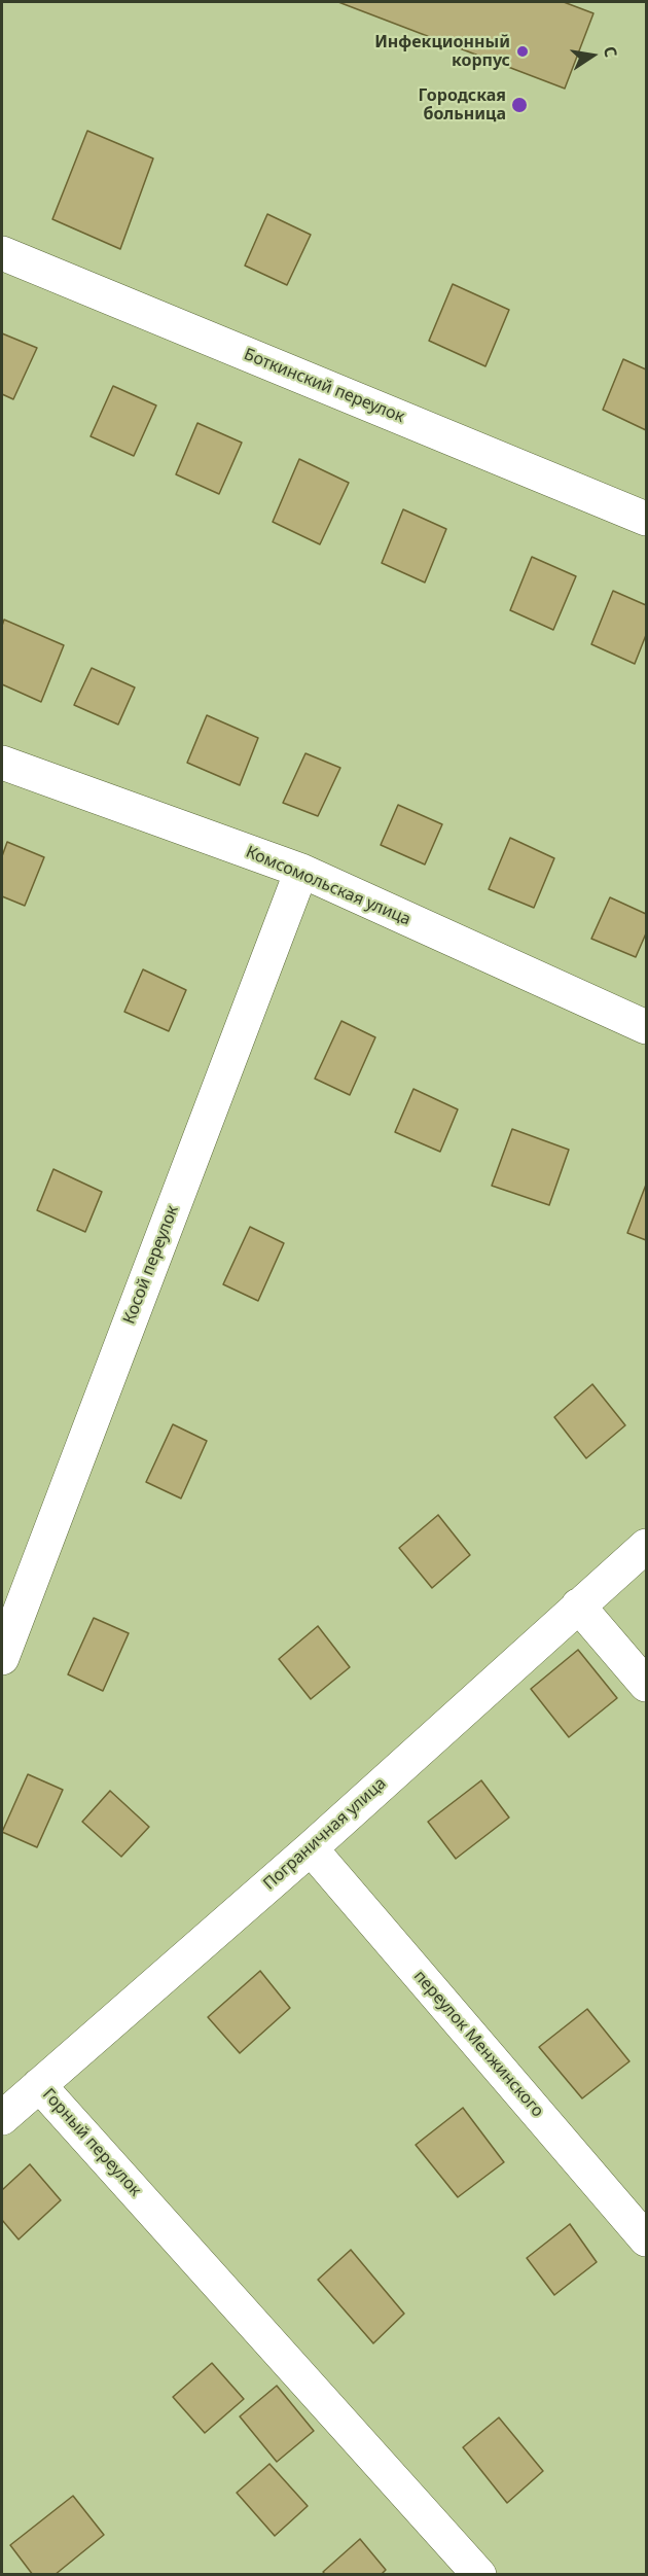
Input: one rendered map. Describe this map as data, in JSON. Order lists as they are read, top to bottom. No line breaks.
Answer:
{"streets":{"street":["Боткинский переулок","Комсомольская улица","Косой переулок","Пограничная улица","переулок Менжинского","Горный переулок"]},"crossings":[["Комсомольская улица","Косой переулок"],["Пограничная улица","переулок Менжинского"],["Пограничная улица","Горный переулок"]],"places":["Инфекционный корпус","Городская больница"],"north":"right"}
